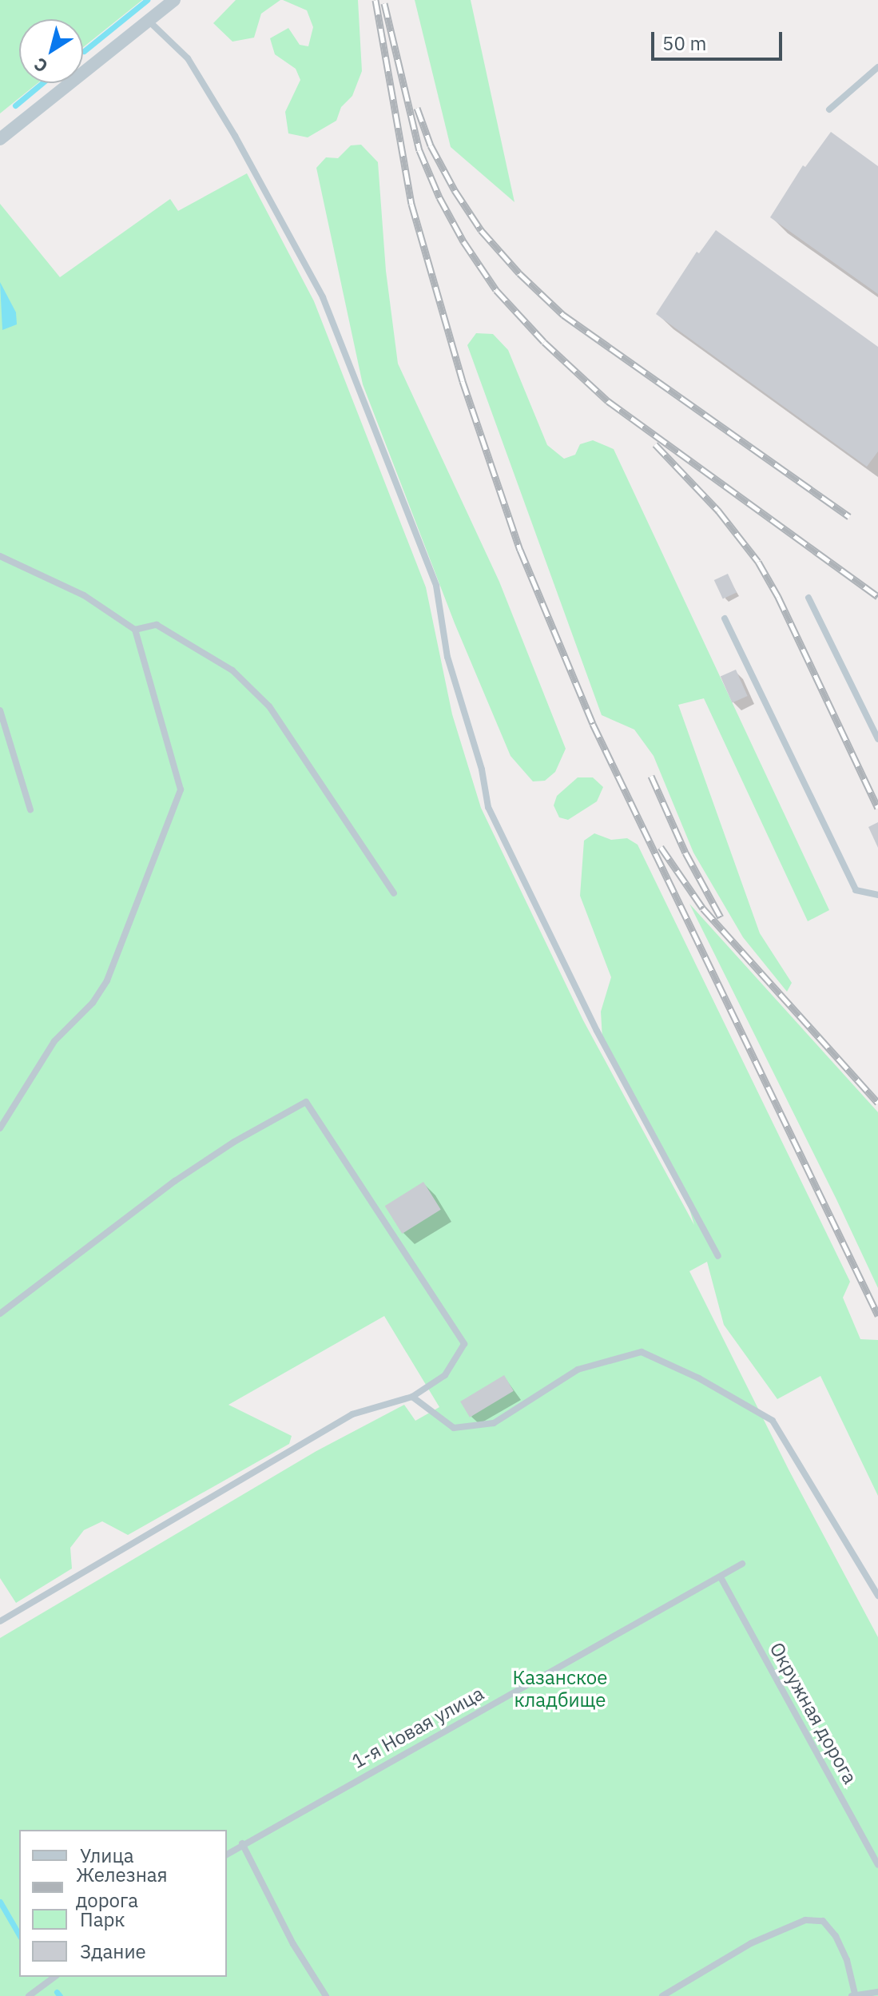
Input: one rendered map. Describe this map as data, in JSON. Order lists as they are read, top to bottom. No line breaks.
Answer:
{"streets":{"lane":["Окружная дорога","1-я Новая улица"]},"crossings":[["Окружная дорога","1-я Новая улица"]],"parks":["Казанское кладбище"],"legend":["Улица","Железная дорога","Парк","Здание"],"scale_bar":"50 m","north":"bottom left"}
